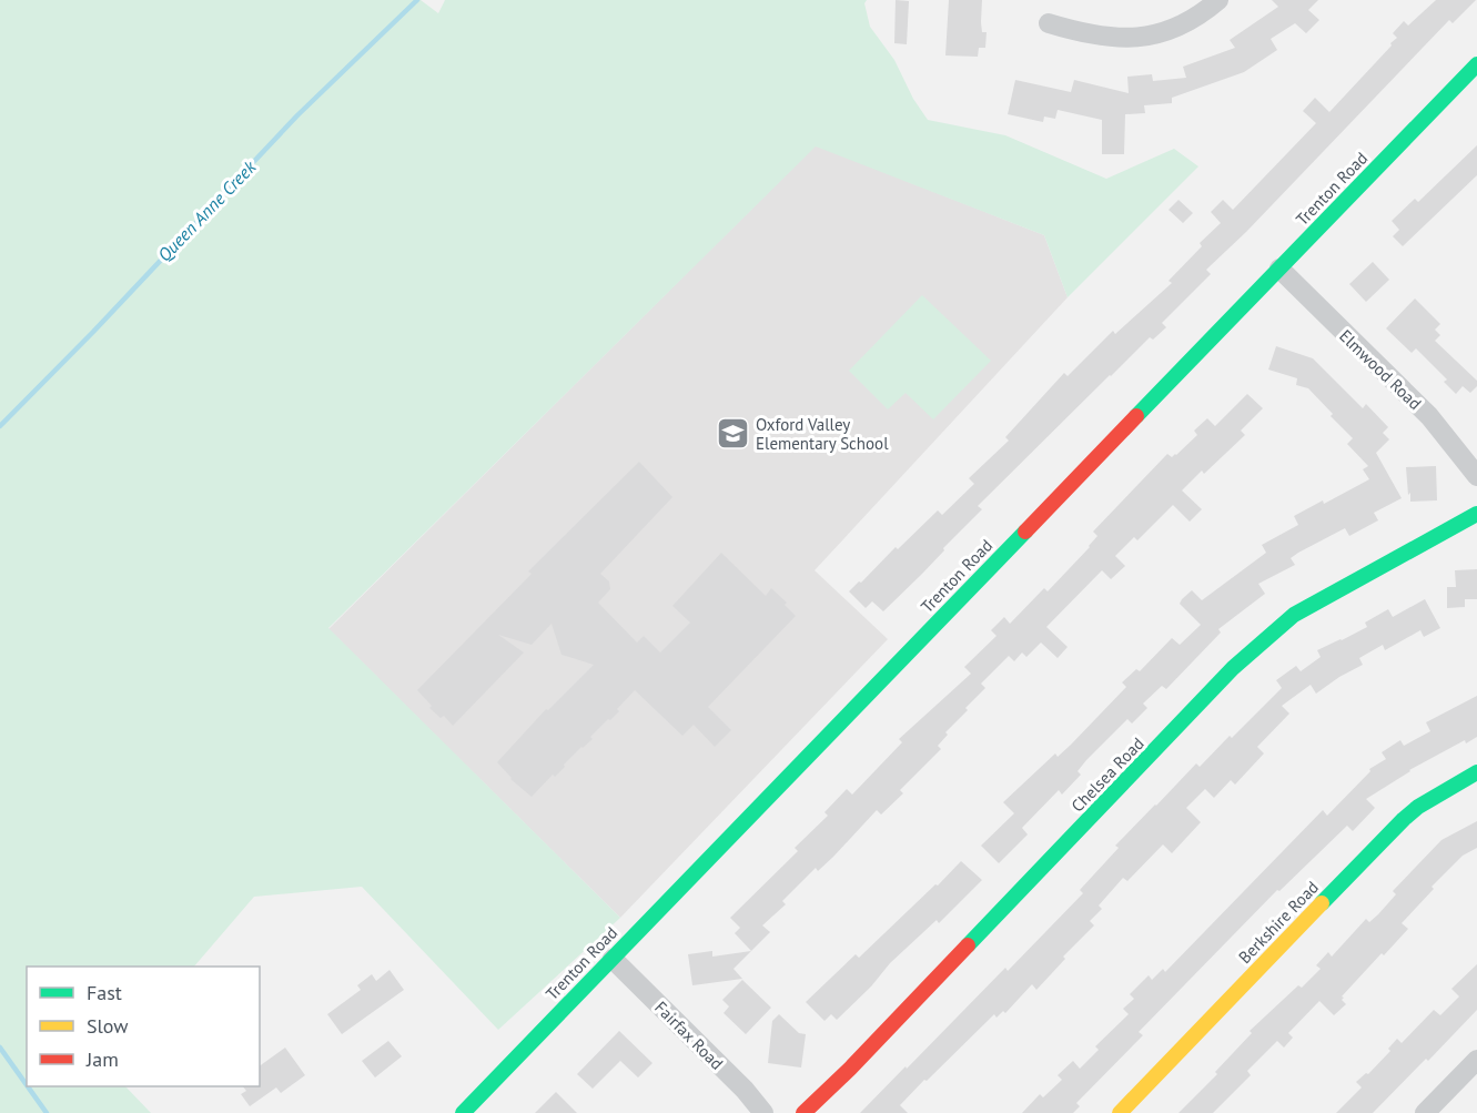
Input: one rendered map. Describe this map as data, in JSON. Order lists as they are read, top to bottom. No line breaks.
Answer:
{"streets":{"main road":["Trenton Road","Chelsea Road","Berkshire Road"],"street":["Elmwood Road","Fairfax Road"]},"crossings":[["Trenton Road","Elmwood Road"],["Trenton Road","Fairfax Road"]],"water":["Queen Anne Creek"],"places":{"school or university":["Oxford Valley Elementary School"]},"legend":["Fast","Slow","Jam"]}
